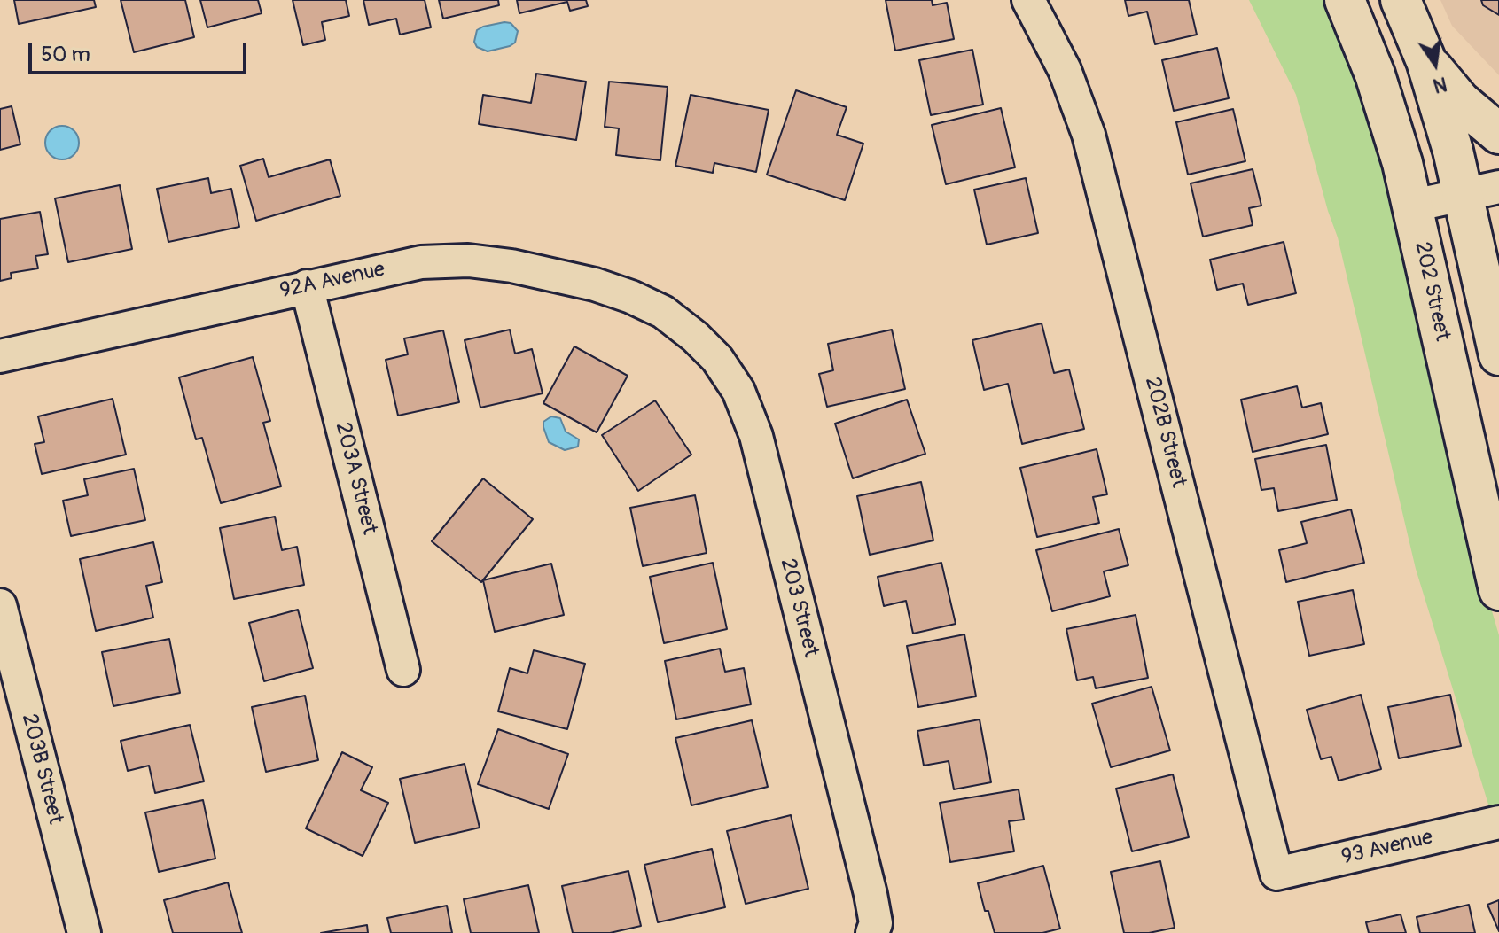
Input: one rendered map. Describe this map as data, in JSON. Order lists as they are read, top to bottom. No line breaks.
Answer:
{"streets":{"main road":["202 Street"],"street":["92A Avenue","202B Street","203A Street","203 Street","203B Street","93 Avenue"]},"crossings":[["92A Avenue","203A Street"],["92A Avenue","203 Street"],["202B Street","93 Avenue"]],"scale_bar":"50 m","north":"bottom"}
